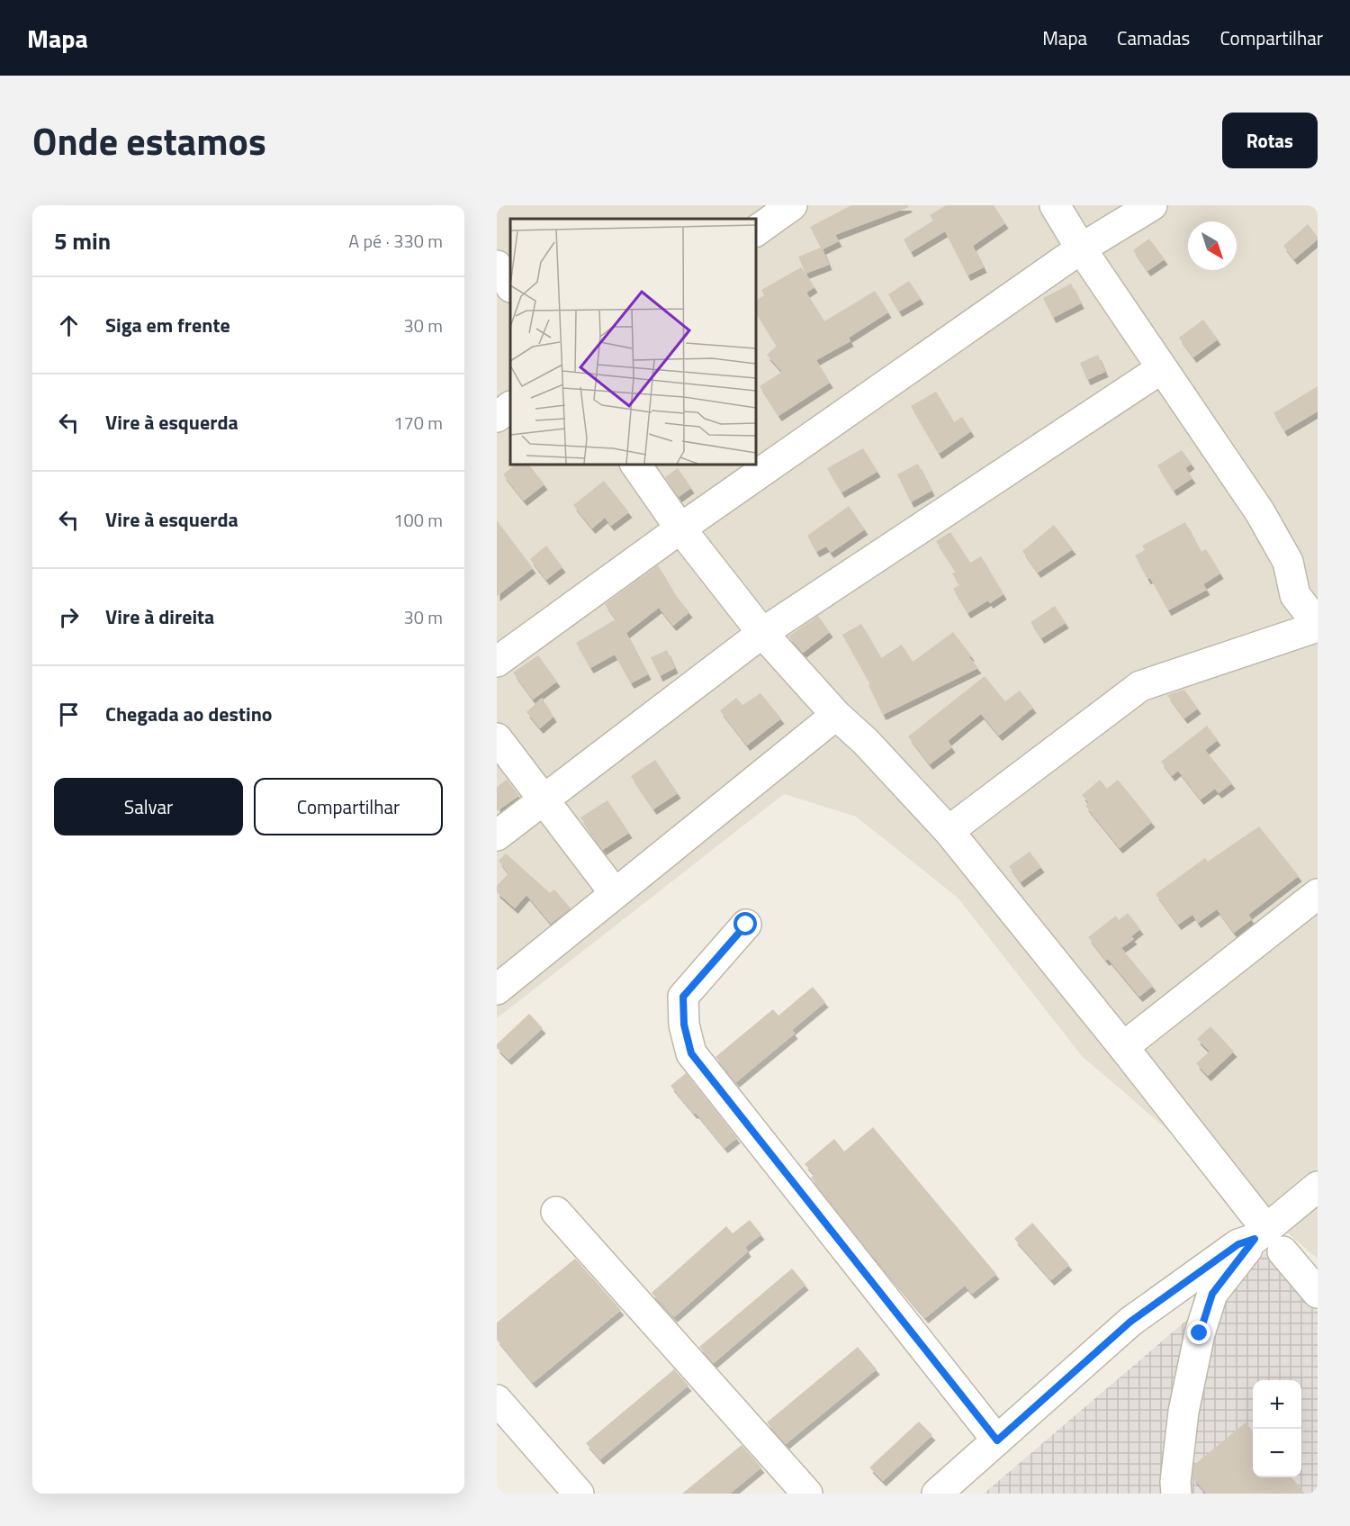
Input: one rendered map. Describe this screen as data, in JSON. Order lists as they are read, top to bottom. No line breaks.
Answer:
{"north":"bottom right","page":{"header":"Mapa","nav":["Mapa","Camadas","Compartilhar"],"title":"Onde estamos","buttons":["Rotas",["Salvar","Compartilhar"]],"heading":["5 min","A pé · 330 m"],"list":[["Siga em frente","30 m"],["Vire à esquerda","170 m"],["Vire à esquerda","100 m"],["Vire à direita","30 m"],"Chegada ao destino"],"map_buttons":["+","−"]}}
